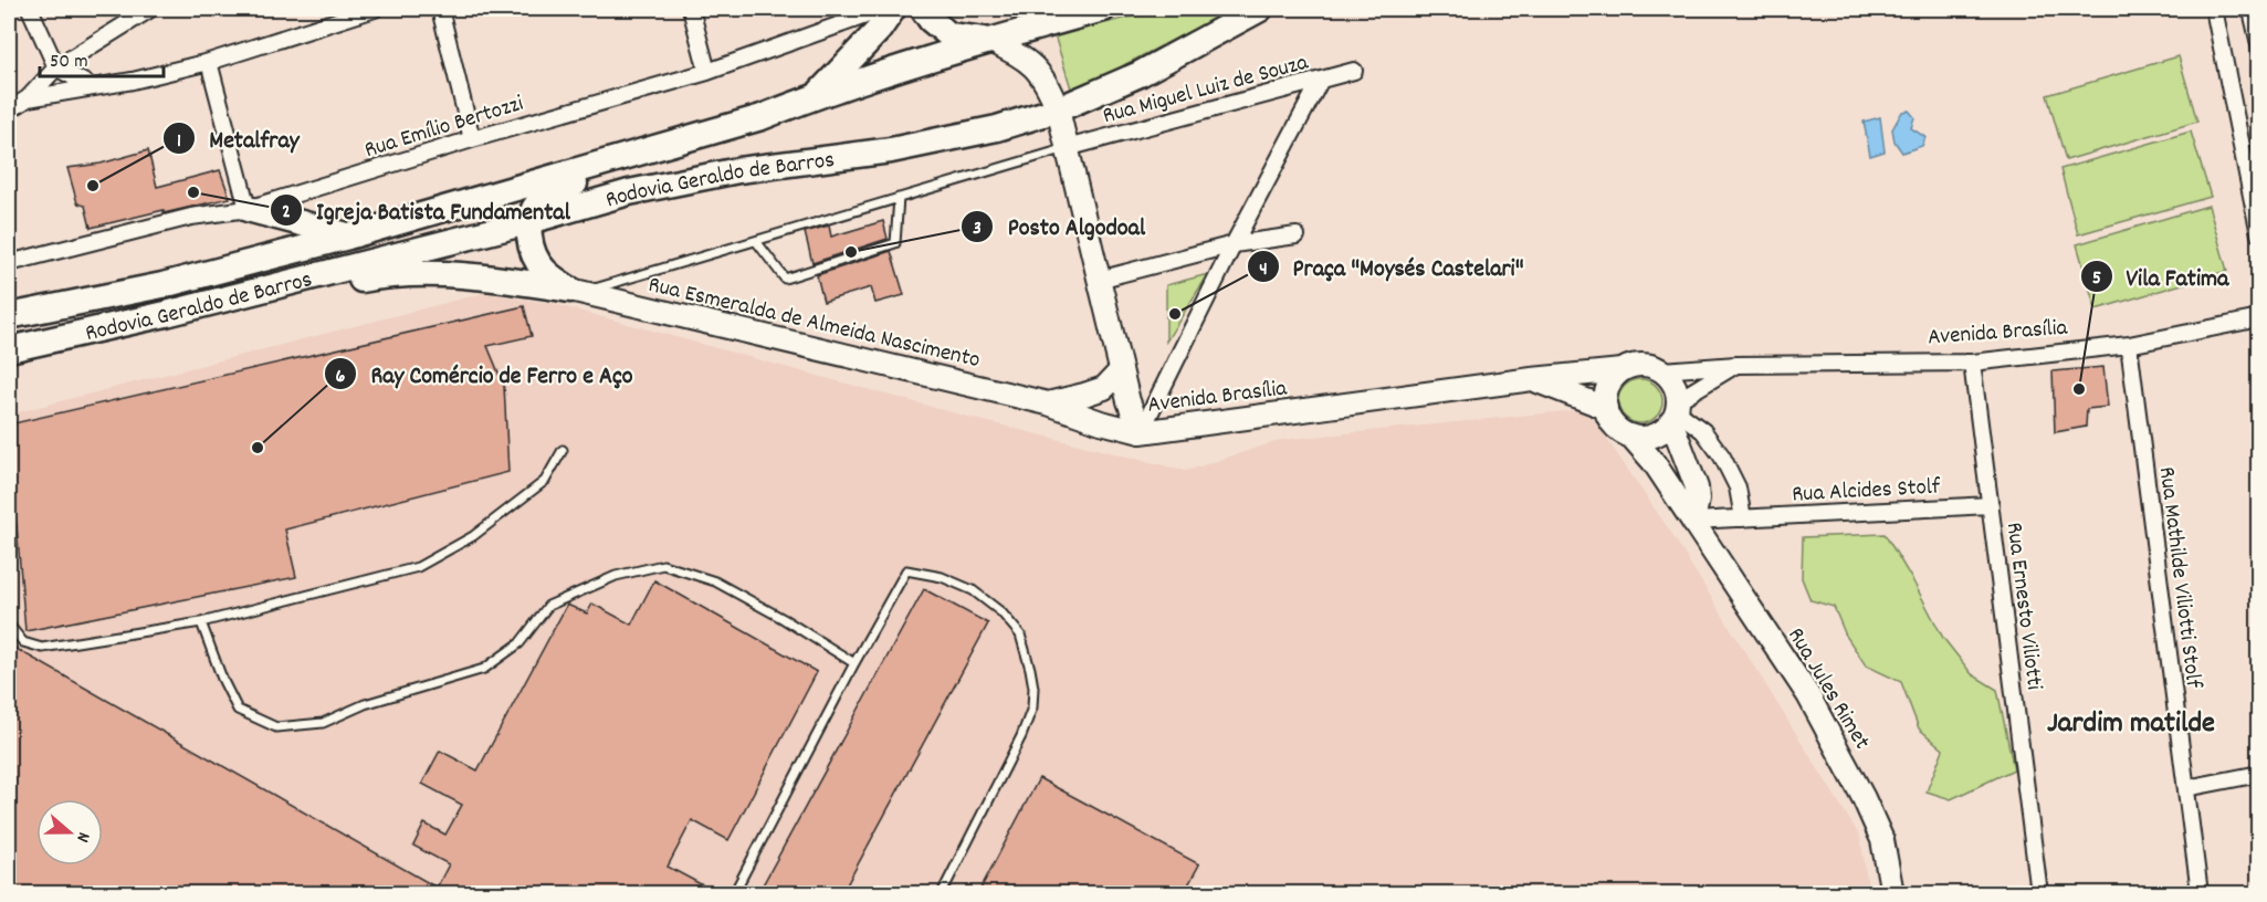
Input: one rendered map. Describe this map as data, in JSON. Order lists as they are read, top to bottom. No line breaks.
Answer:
{"streets":{"highway":["Rodovia Geraldo de Barros"],"main road":["Rua Esmeralda de Almeida Nascimento","Avenida Brasília","Rua Jules Rimet"],"street":["Rua Miguel Luiz de Souza","Rua Emílio Bertozzi","Rua Alcides Stolf","Rua Mathilde Viliotti Stolf","Rua Ernesto Viliotti"]},"crossings":[["Rua Miguel Luiz de Souza","Avenida Brasília"],["Rodovia Geraldo de Barros","Avenida Brasília"],["Rua Esmeralda de Almeida Nascimento","Avenida Brasília"],["Avenida Brasília","Rua Mathilde Viliotti Stolf"],["Avenida Brasília","Rua Ernesto Viliotti"],["Avenida Brasília","Rua Jules Rimet"],["Rua Alcides Stolf","Rua Ernesto Viliotti"],["Rua Alcides Stolf","Rua Jules Rimet"]],"districts":["Jardim matilde"],"places":["Metalfray","Igreja Batista Fundamental","Posto Algodoal","Praça \"Moysés Castelari\"","Vila Fatima","Ray Comércio de Ferro e Aço"],"scale_bar":"50 m","north":"right"}
